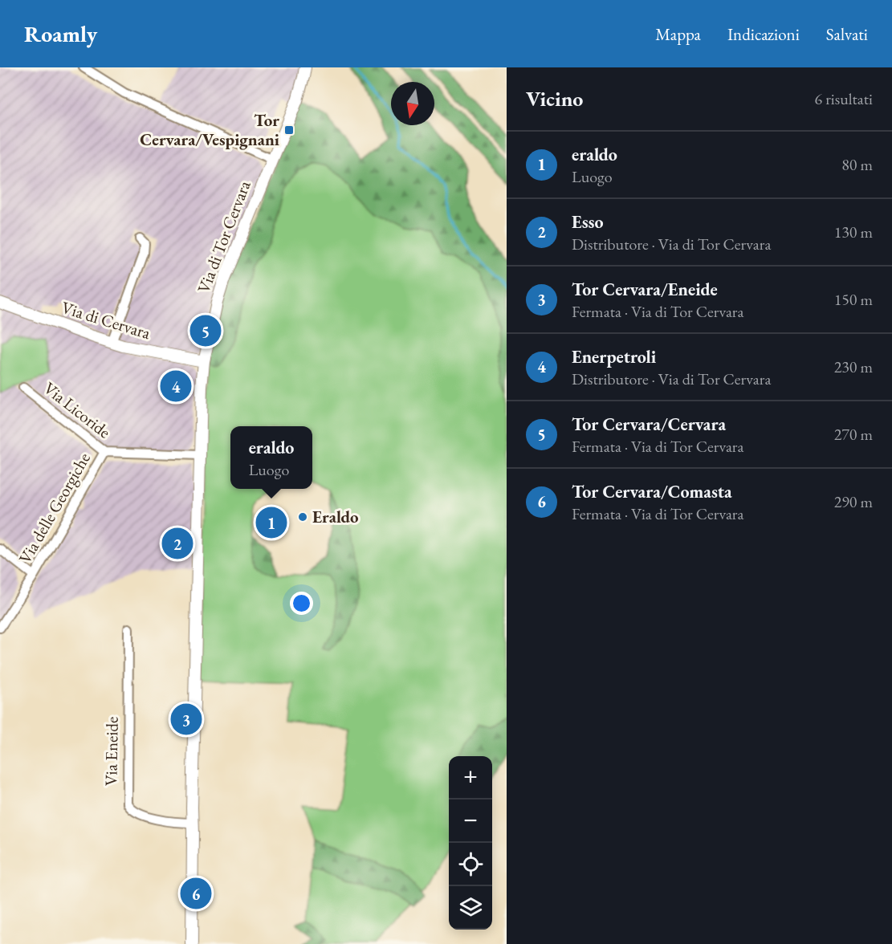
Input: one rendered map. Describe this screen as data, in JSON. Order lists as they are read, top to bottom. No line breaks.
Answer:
{"streets":{"street":["Via di Tor Cervara","Via di Cervara","Via Licoride","Via delle Georgiche","Via Eneide"]},"crossings":[["Via di Tor Cervara","Via di Cervara"],["Via di Tor Cervara","Via Licoride"],["Via di Tor Cervara","Via Eneide"],["Via Licoride","Via delle Georgiche"]],"places":{"transit":["Tor Cervara/Vespignani"],"other":["Eraldo"]},"north":"bottom","page":{"header":"Roamly","nav":["Mappa","Indicazioni","Salvati"],"heading":["Vicino","6 risultati"],"list":[{"mark":"1","name":"eraldo","note":"Luogo","value":"80 m"},{"mark":"2","name":"Esso","note":"Distributore · Via di Tor Cervara","value":"130 m"},{"mark":"3","name":"Tor Cervara/Eneide","note":"Fermata · Via di Tor Cervara","value":"150 m"},{"mark":"4","name":"Enerpetroli","note":"Distributore · Via di Tor Cervara","value":"230 m"},{"mark":"5","name":"Tor Cervara/Cervara","note":"Fermata · Via di Tor Cervara","value":"270 m"},{"mark":"6","name":"Tor Cervara/Comasta","note":"Fermata · Via di Tor Cervara","value":"290 m"}],"pins":["5","4","1","2","3","6"],"popup":["eraldo","Luogo"],"map_buttons":["+","−"]}}
